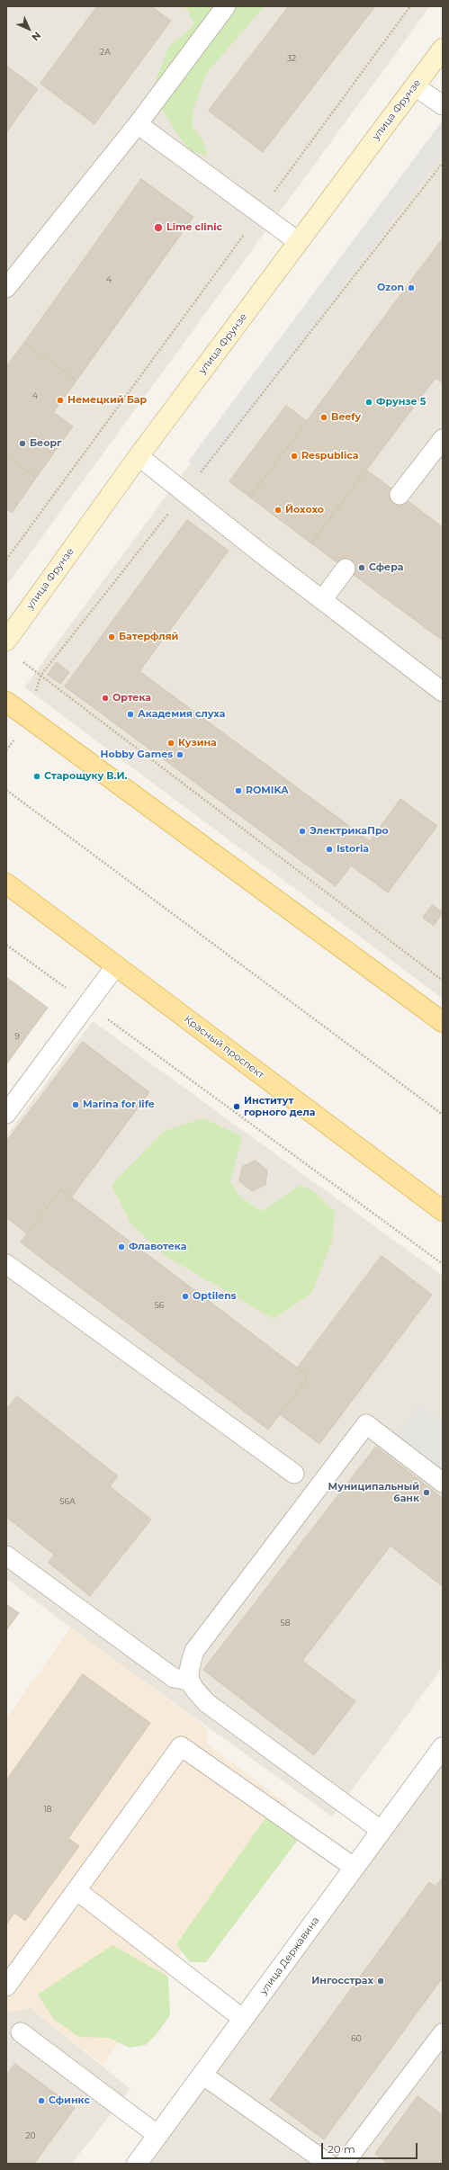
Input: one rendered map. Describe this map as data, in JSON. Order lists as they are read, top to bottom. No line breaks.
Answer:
{"streets":{"main road":["улица Фрунзе","Красный проспект"],"street":["улица Державина"]},"places":["Lime clinic","Ozon","Немецкий Бар","Фрунзе 5","Beefy","Беорг","Respublica","Йохохо","Сфера","Батерфляй","Ортека","Академия слуха","Кузина","Hobby Games","Старощуку В.И.","ROMIKA","ЭлектрикаПро","Istoria","Marina for life","Институт горного дела","Флавотека","Optilens","Муниципальный банк","Ингосстрах","Сфинкс"],"house_numbers":["2А","32","4","4","9","56","56А","58","18","60","20"],"scale_bar":"20 m","north":"bottom right"}
